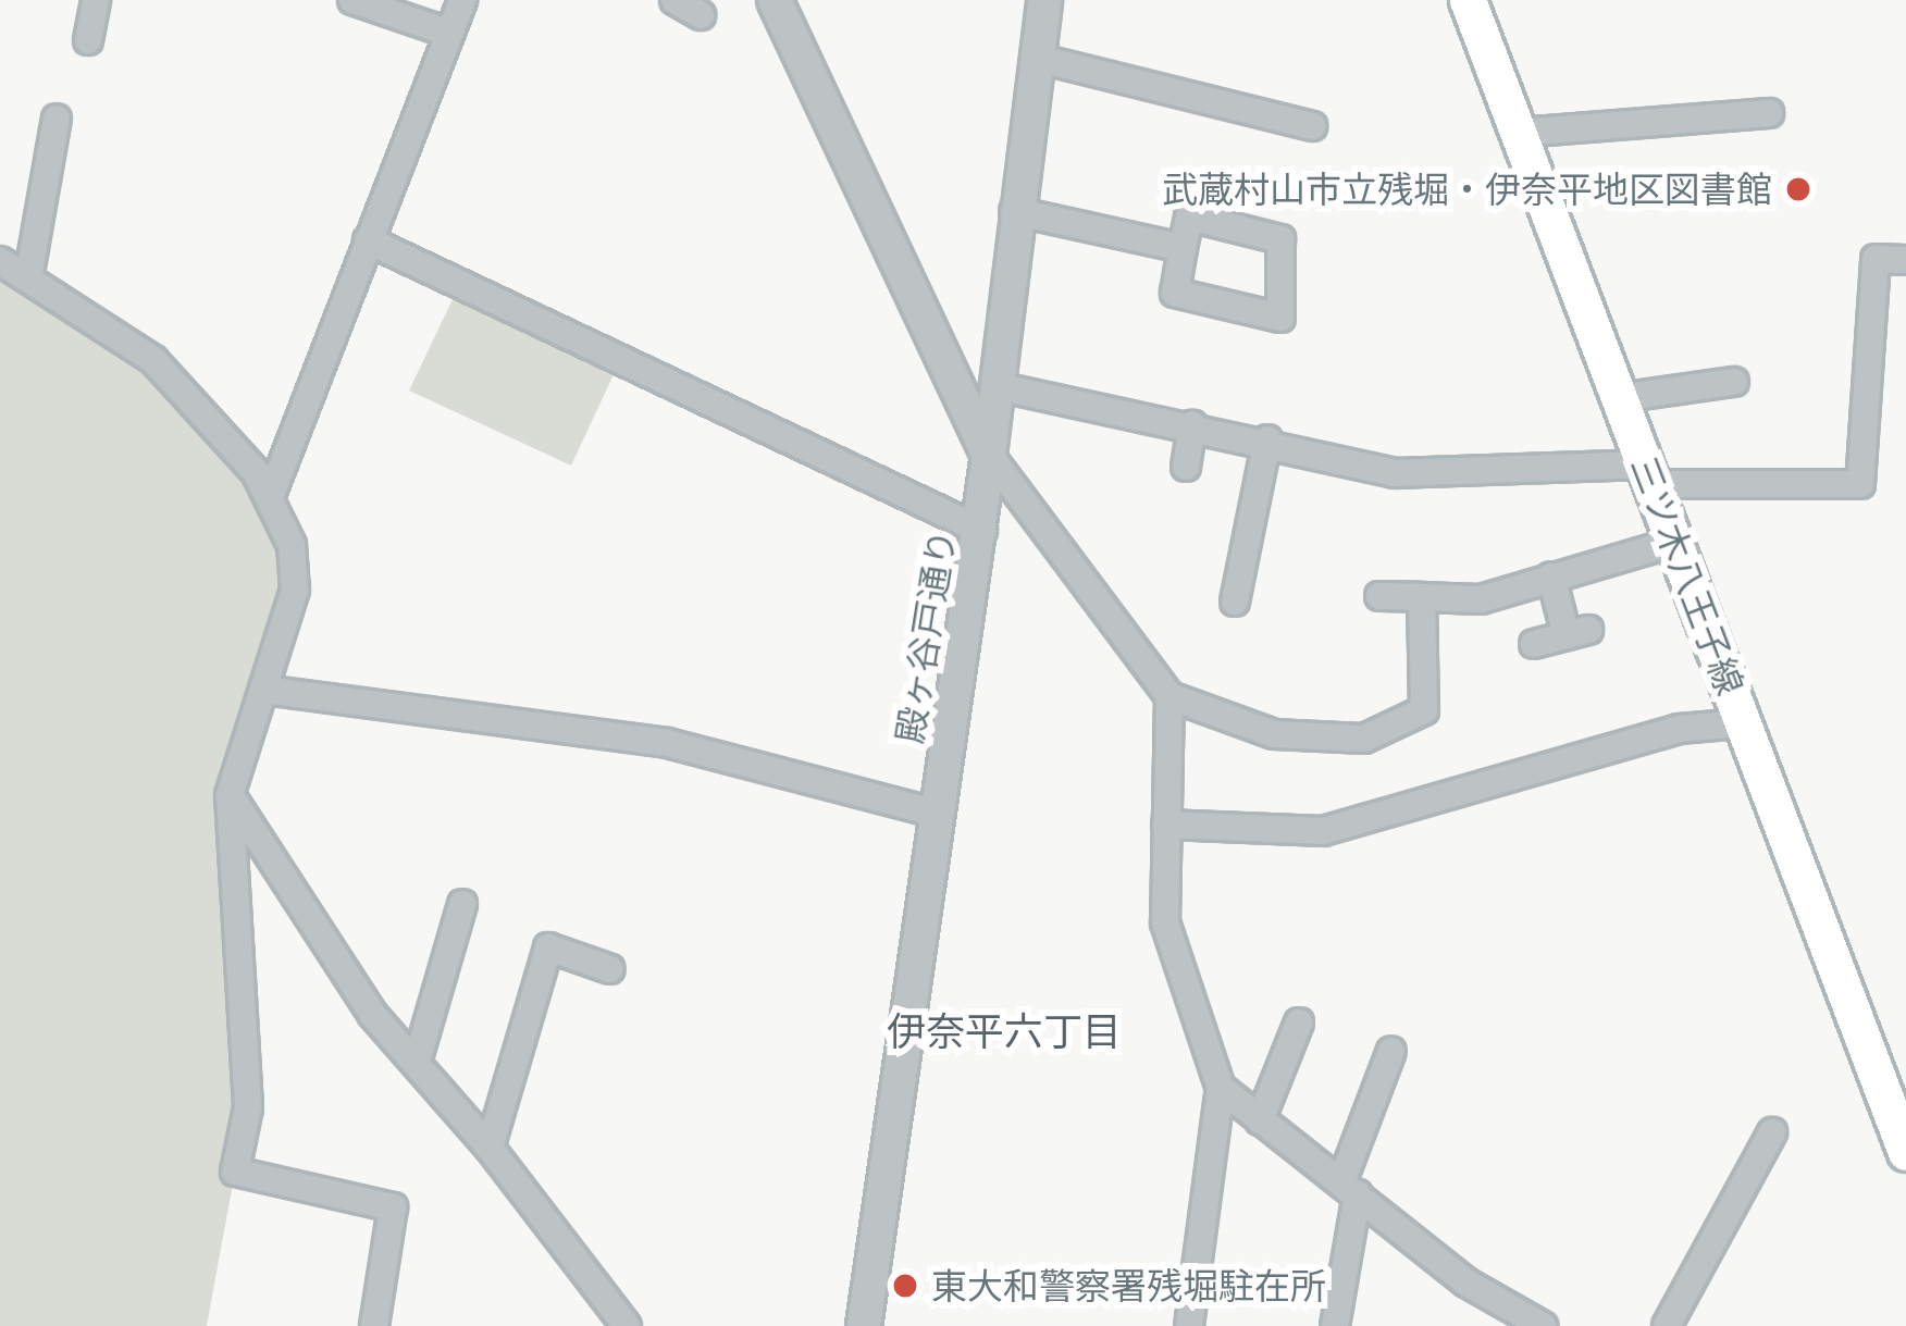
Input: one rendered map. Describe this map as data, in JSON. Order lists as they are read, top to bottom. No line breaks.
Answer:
{"streets":{"main road":["三ツ木八王子線"],"street":["殿ヶ谷戸通り"]},"districts":["伊奈平六丁目"],"places":["武蔵村山市立残堀・伊奈平地区図書館","東大和警察署残堀駐在所"]}
